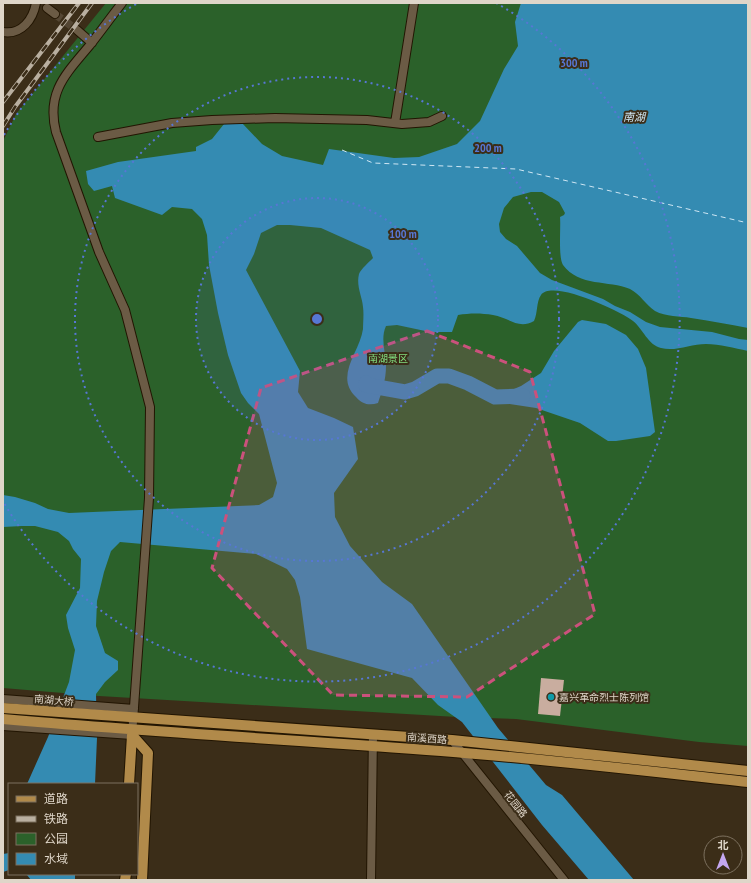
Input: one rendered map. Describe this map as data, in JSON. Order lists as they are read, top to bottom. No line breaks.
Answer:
{"streets":{"main road":["南湖大桥","南溪西路"],"street":["花园路"]},"crossings":[["南湖大桥","南溪西路"],["南溪西路","花园路"]],"water":["南湖"],"parks":["南湖景区"],"places":["嘉兴革命烈士陈列馆"],"legend":["道路","铁路","公园","水域"],"north":"top","rings":["300 m","200 m","100 m"]}
